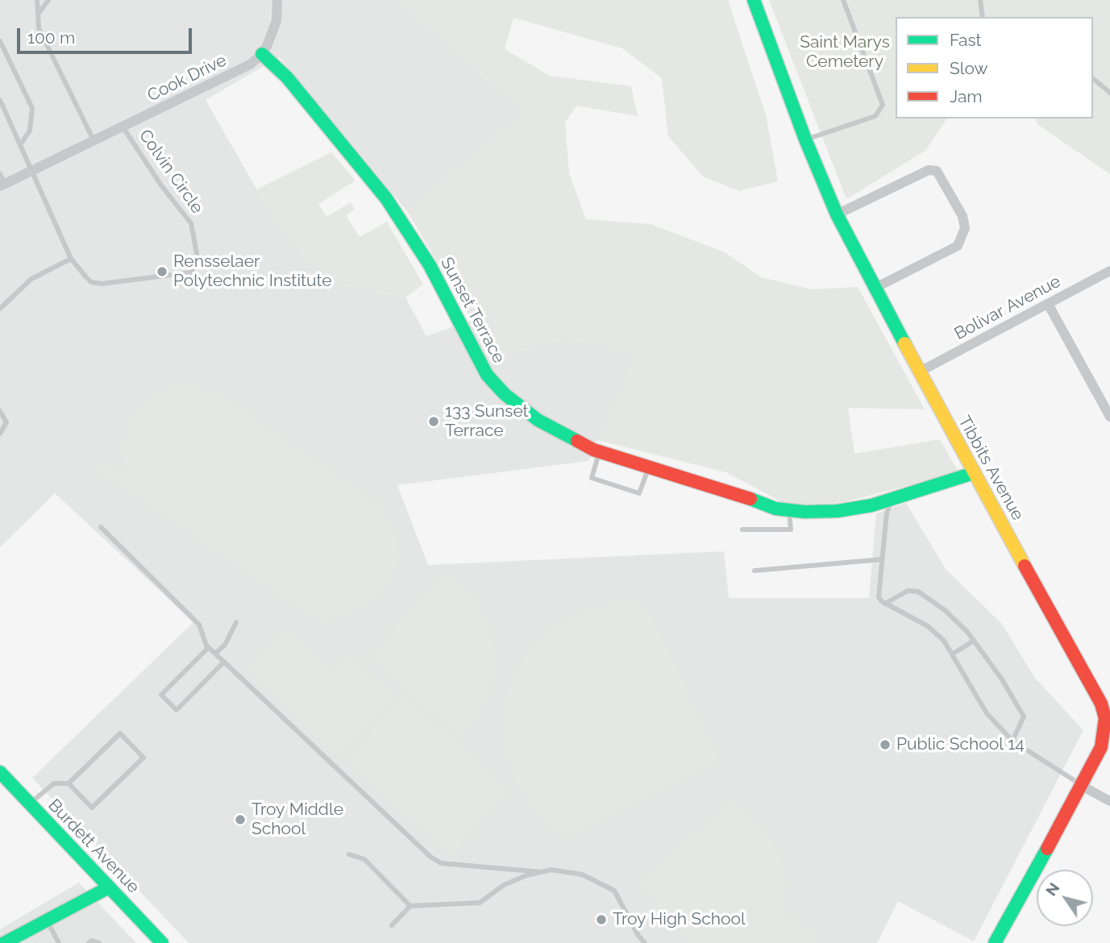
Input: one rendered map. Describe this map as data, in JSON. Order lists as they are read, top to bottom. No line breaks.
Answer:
{"streets":{"street":["Cook Drive","Bolivar Avenue","Sunset Terrace","Tibbits Avenue","Burdett Avenue"],"lane":["Colvin Circle"]},"crossings":[["Cook Drive","Colvin Circle"],["Cook Drive","Sunset Terrace"],["Bolivar Avenue","Tibbits Avenue"],["Sunset Terrace","Tibbits Avenue"]],"parks":["Saint Marys Cemetery"],"places":["Rensselaer Polytechnic Institute","133 Sunset Terrace","Public School 14","Troy Middle School","Troy High School"],"legend":["Fast","Slow","Jam"],"scale_bar":"100 m","north":"top left"}
